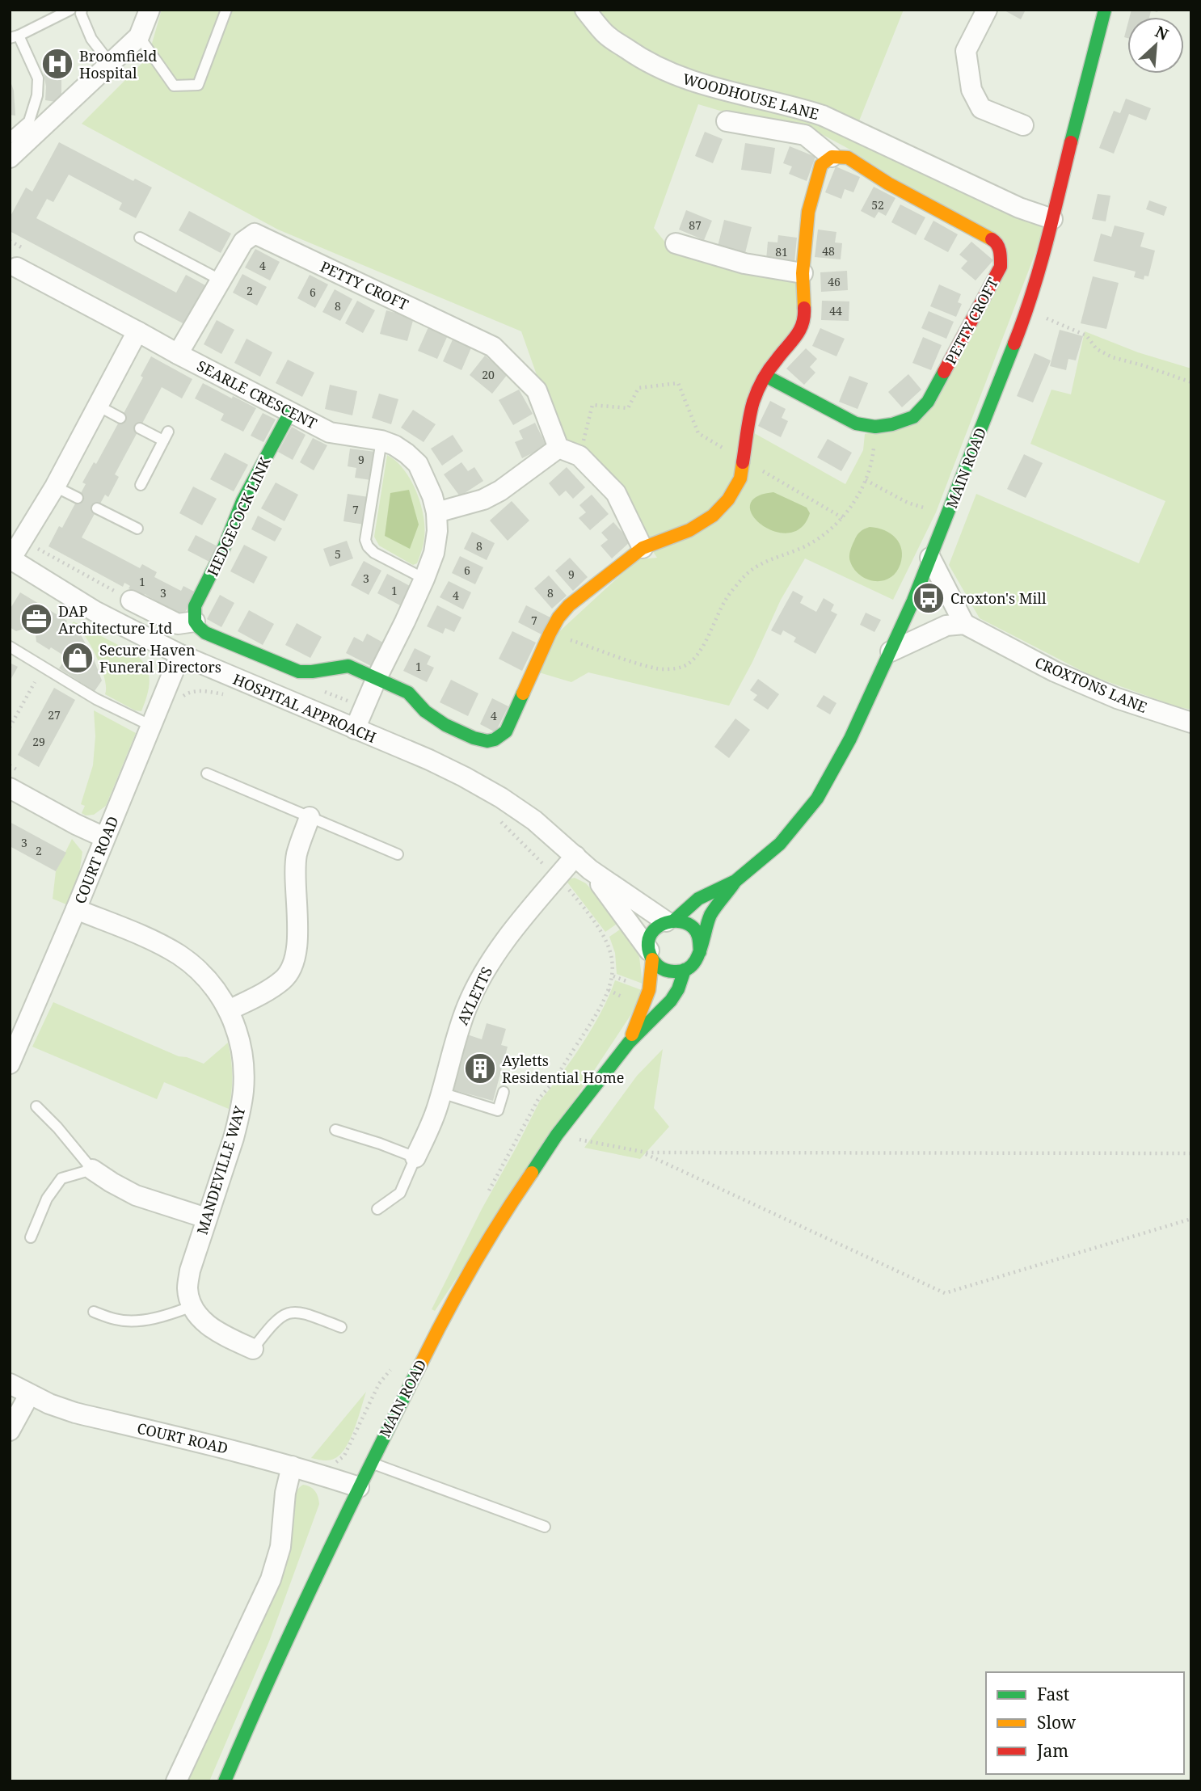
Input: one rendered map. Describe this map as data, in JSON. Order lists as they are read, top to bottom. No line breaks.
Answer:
{"streets":{"main road":["PETTY CROFT","MAIN ROAD","HEDGECOCK LINK"],"street":["WOODHOUSE LANE","SEARLE CRESCENT","CROXTONS LANE","HOSPITAL APPROACH","COURT ROAD","AYLETTS","MANDEVILLE WAY"]},"crossings":[["WOODHOUSE LANE","MAIN ROAD"],["PETTY CROFT","SEARLE CRESCENT"],["SEARLE CRESCENT","HEDGECOCK LINK"],["SEARLE CRESCENT","HOSPITAL APPROACH"],["MAIN ROAD","HOSPITAL APPROACH"],["MAIN ROAD","COURT ROAD"],["HOSPITAL APPROACH","COURT ROAD"],["HOSPITAL APPROACH","AYLETTS"],["COURT ROAD","MANDEVILLE WAY"]],"places":{"hospital":["Broomfield Hospital"],"bus stop":["Croxton's Mill"],"office":["DAP Architecture Ltd"],"shop":["Secure Haven Funeral Directors"],"building":["Ayletts Residential Home"]},"house_numbers":["52","87","48","81","4","46","2","6","8","44","20","9","7","8","5","6","9","3","1","1","3","8","4","7","1","27","4","29","3","2"],"legend":["Fast","Slow","Jam"],"north":"top right"}
